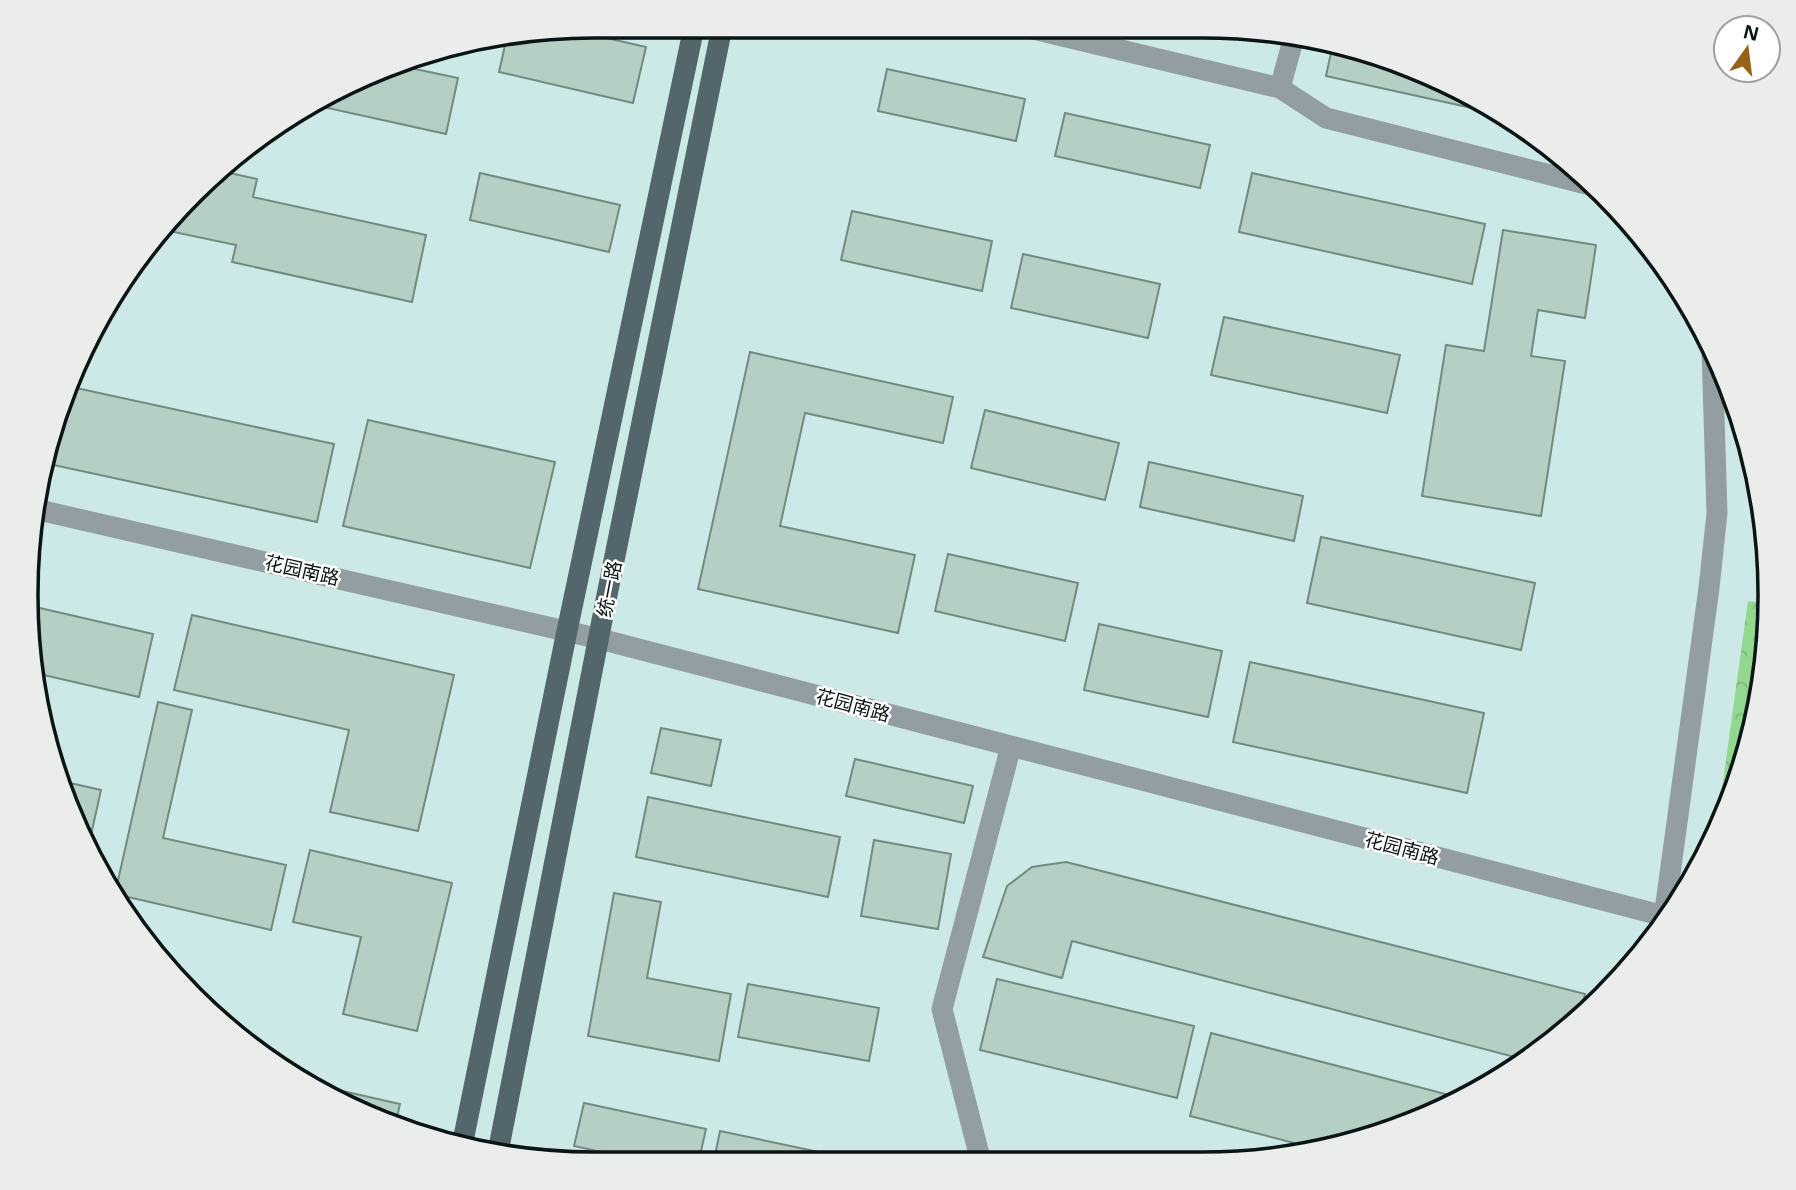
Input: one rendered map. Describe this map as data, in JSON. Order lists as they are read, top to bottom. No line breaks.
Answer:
{"streets":{"main road":["统一路"],"street":["花园南路"]},"crossings":[["花园南路","统一路"]],"north":"top"}
